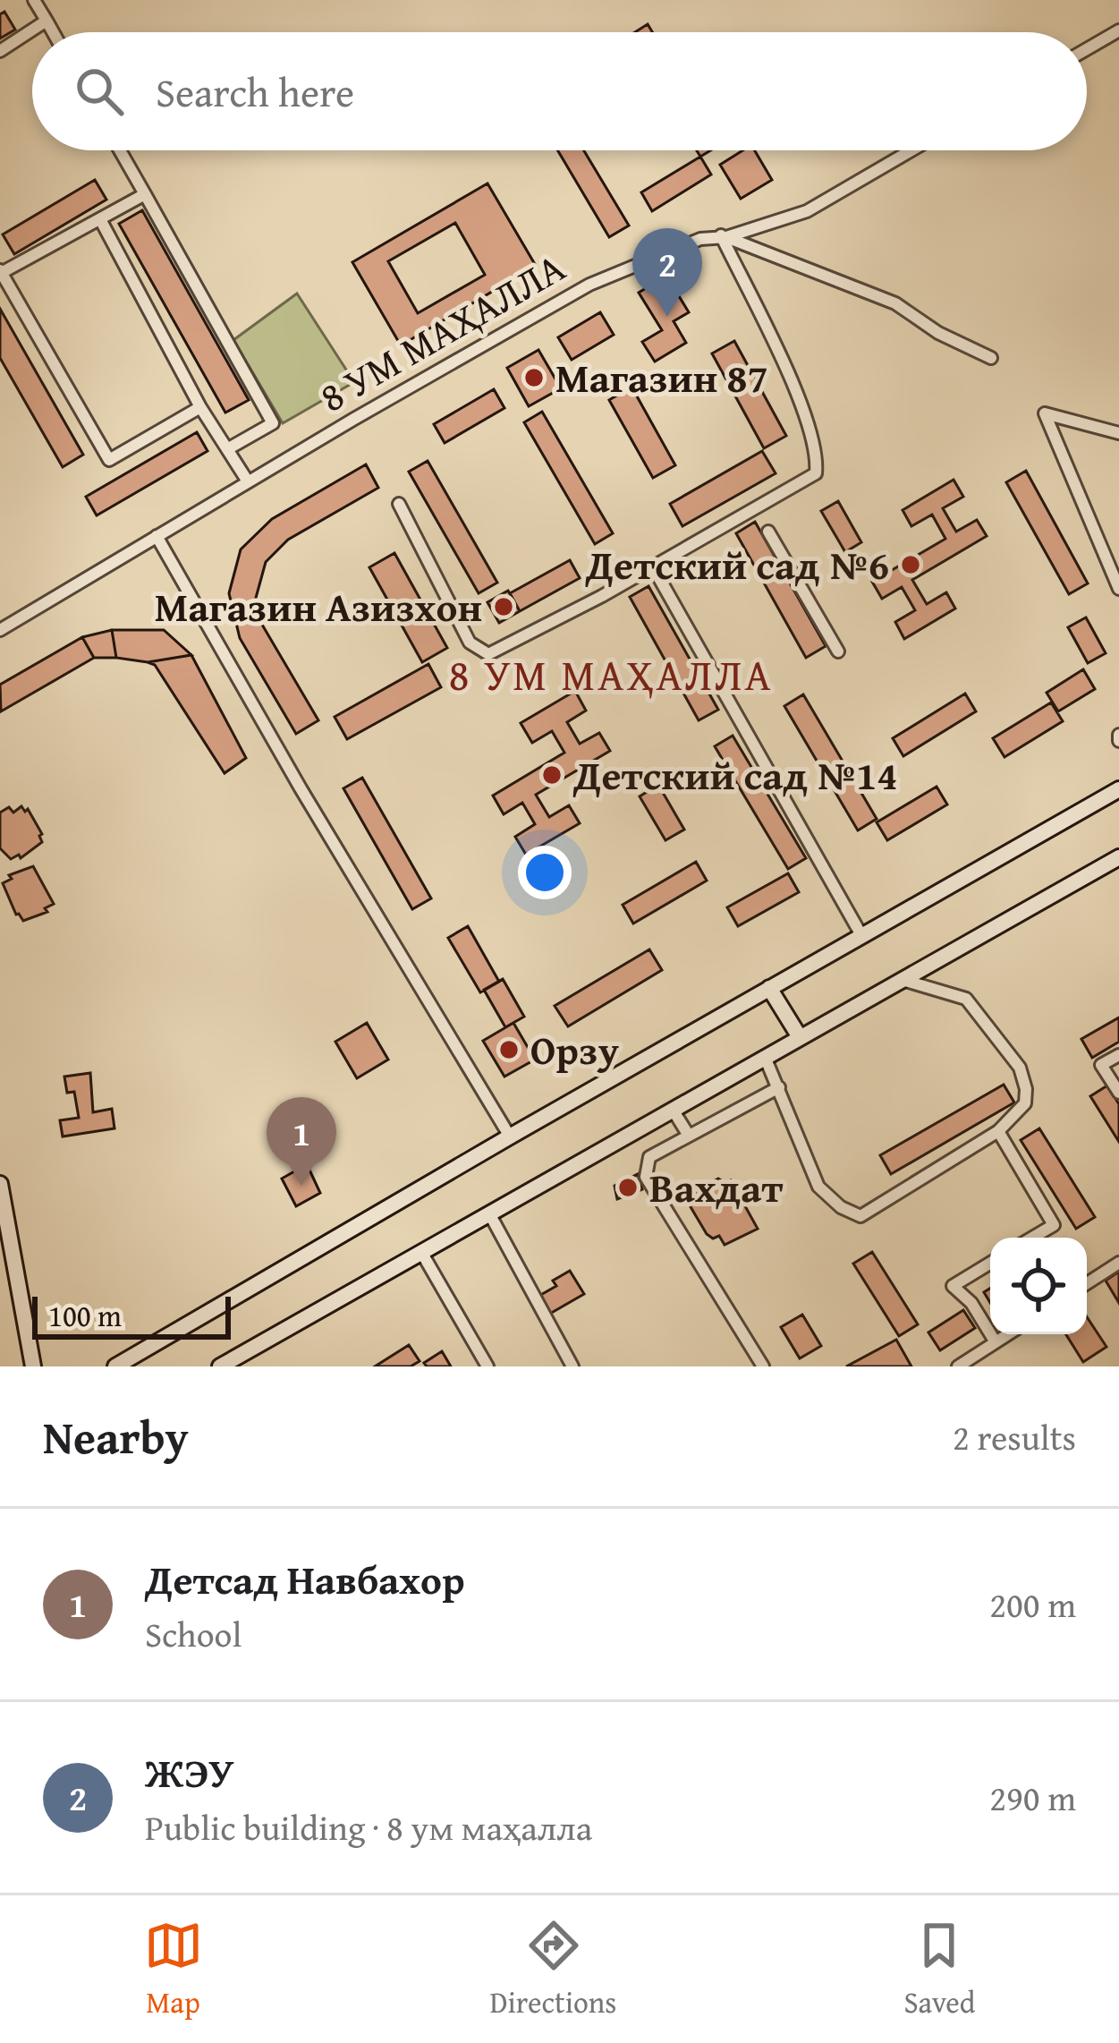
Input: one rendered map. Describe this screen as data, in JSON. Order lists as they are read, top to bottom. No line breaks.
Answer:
{"streets":{"street":["8 УМ МАҲАЛЛА"]},"districts":["8 УМ МАҲАЛЛА"],"places":["Магазин 87","Детский сад №6","Магазин Азизхон","Детский сад №14","Орзу","Вахдат"],"scale_bar":"100 m","page":{"search":"Search here","pins":["2","1"],"scale":"100 m","heading":["Nearby","2 results"],"list":[{"mark":"1","name":"Детсад Навбахор","note":"School","value":"200 m"},{"mark":"2","name":"ЖЭУ","note":"Public building · 8 ум маҳалла","value":"290 m"}],"nav":["Map","Directions","Saved"]}}
